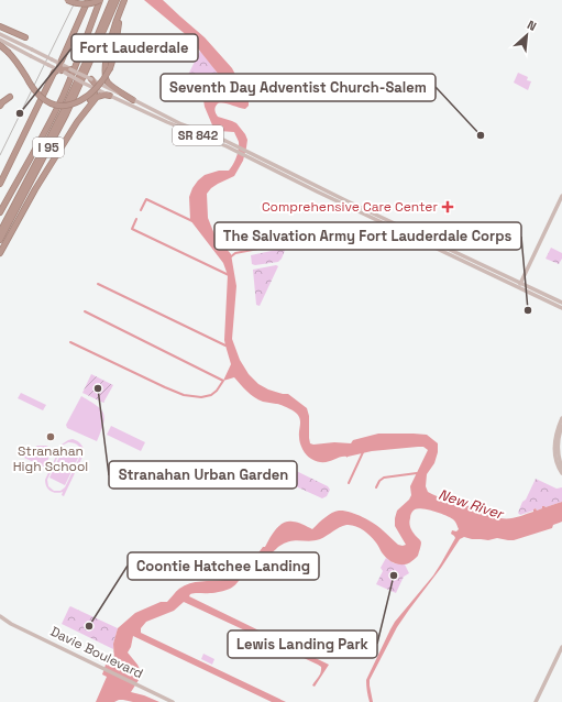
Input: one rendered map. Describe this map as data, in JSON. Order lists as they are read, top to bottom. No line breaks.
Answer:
{"streets":{"highway":["I 95"],"main road":["SR 842","Davie Boulevard"]},"water":["New River"],"places":{"other":["Fort Lauderdale","Seventh Day Adventist Church-Salem","The Salvation Army Fort Lauderdale Corps","Stranahan Urban Garden","Stranahan High School","Lewis Landing Park","Coontie Hatchee Landing"],"health":["Comprehensive Care Center"]},"north":"top right"}
